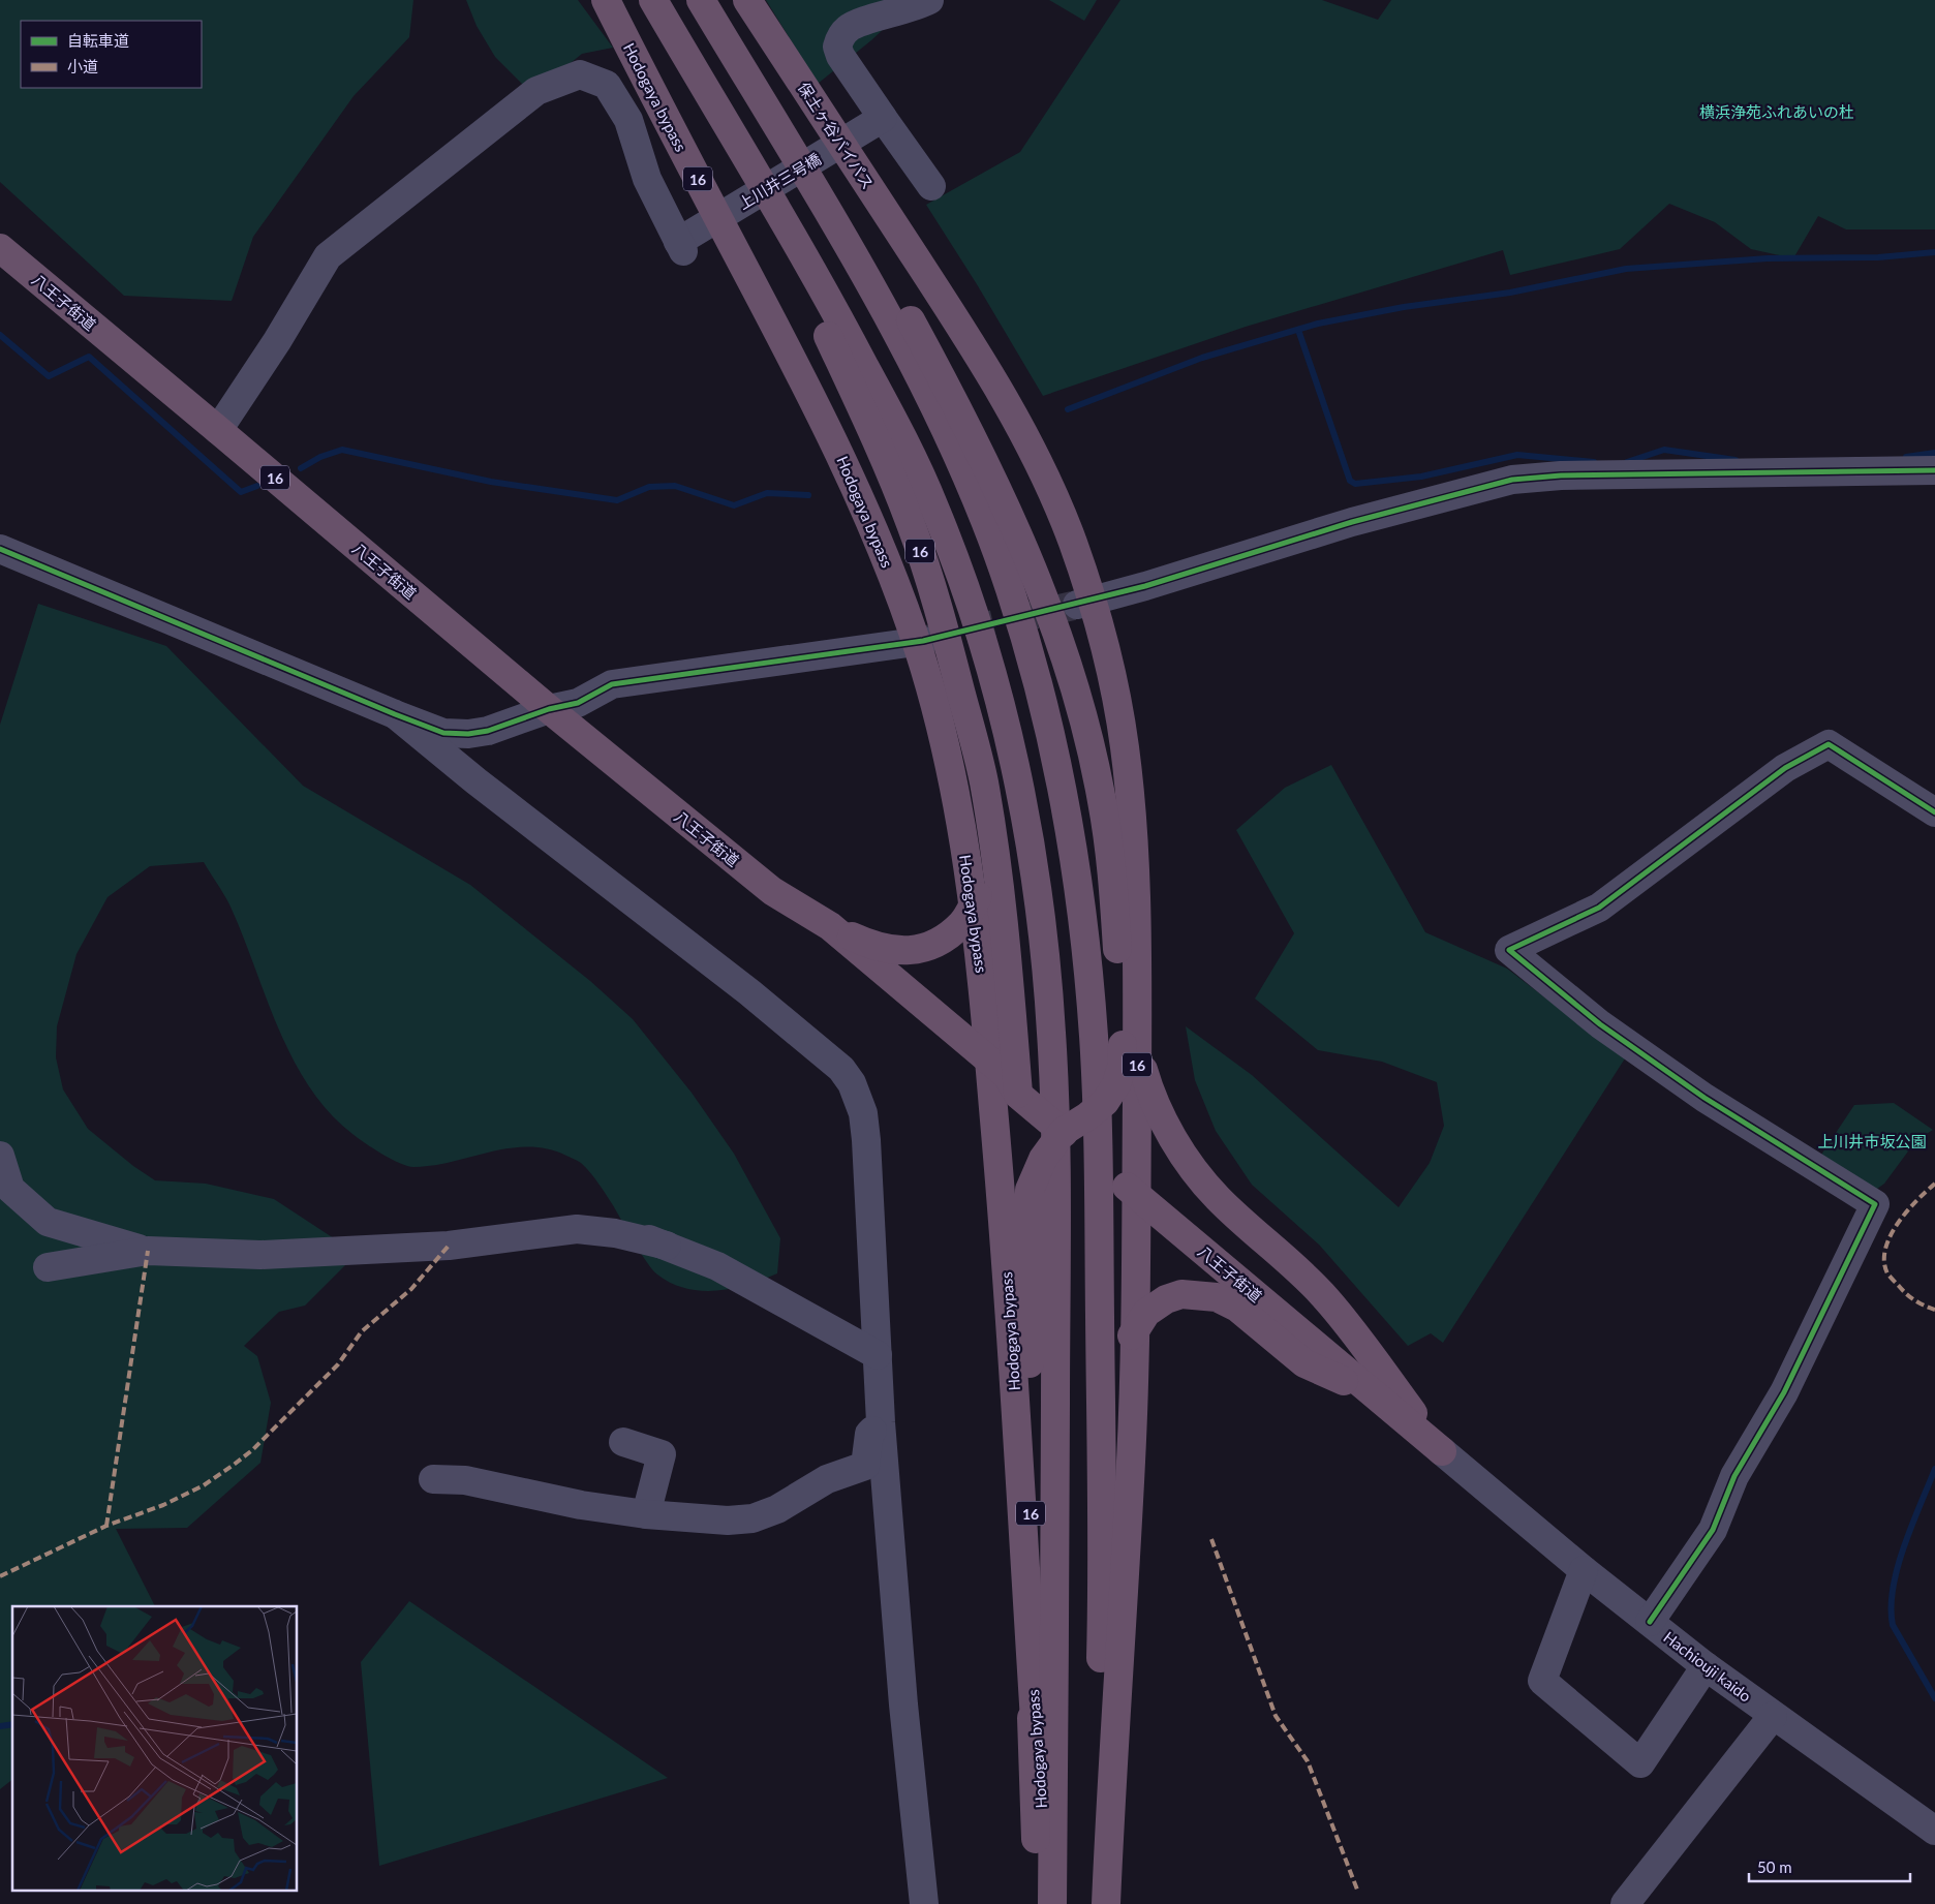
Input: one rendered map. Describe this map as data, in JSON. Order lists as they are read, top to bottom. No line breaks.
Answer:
{"streets":{"highway":["Hodogaya bypass","保土ヶ谷バイパス","16","八王子街道"],"street":["上川井三号橋","Hachiouji kaido"]},"crossings":[["保土ヶ谷バイパス","16"],["16","八王子街道"],["16","Hachiouji kaido"],["上川井三号橋","八王子街道"],["八王子街道","Hachiouji kaido"]],"parks":["横浜浄苑ふれあいの杜","上川井市坂公園"],"legend":["自転車道","小道"],"scale_bar":"50 m"}
